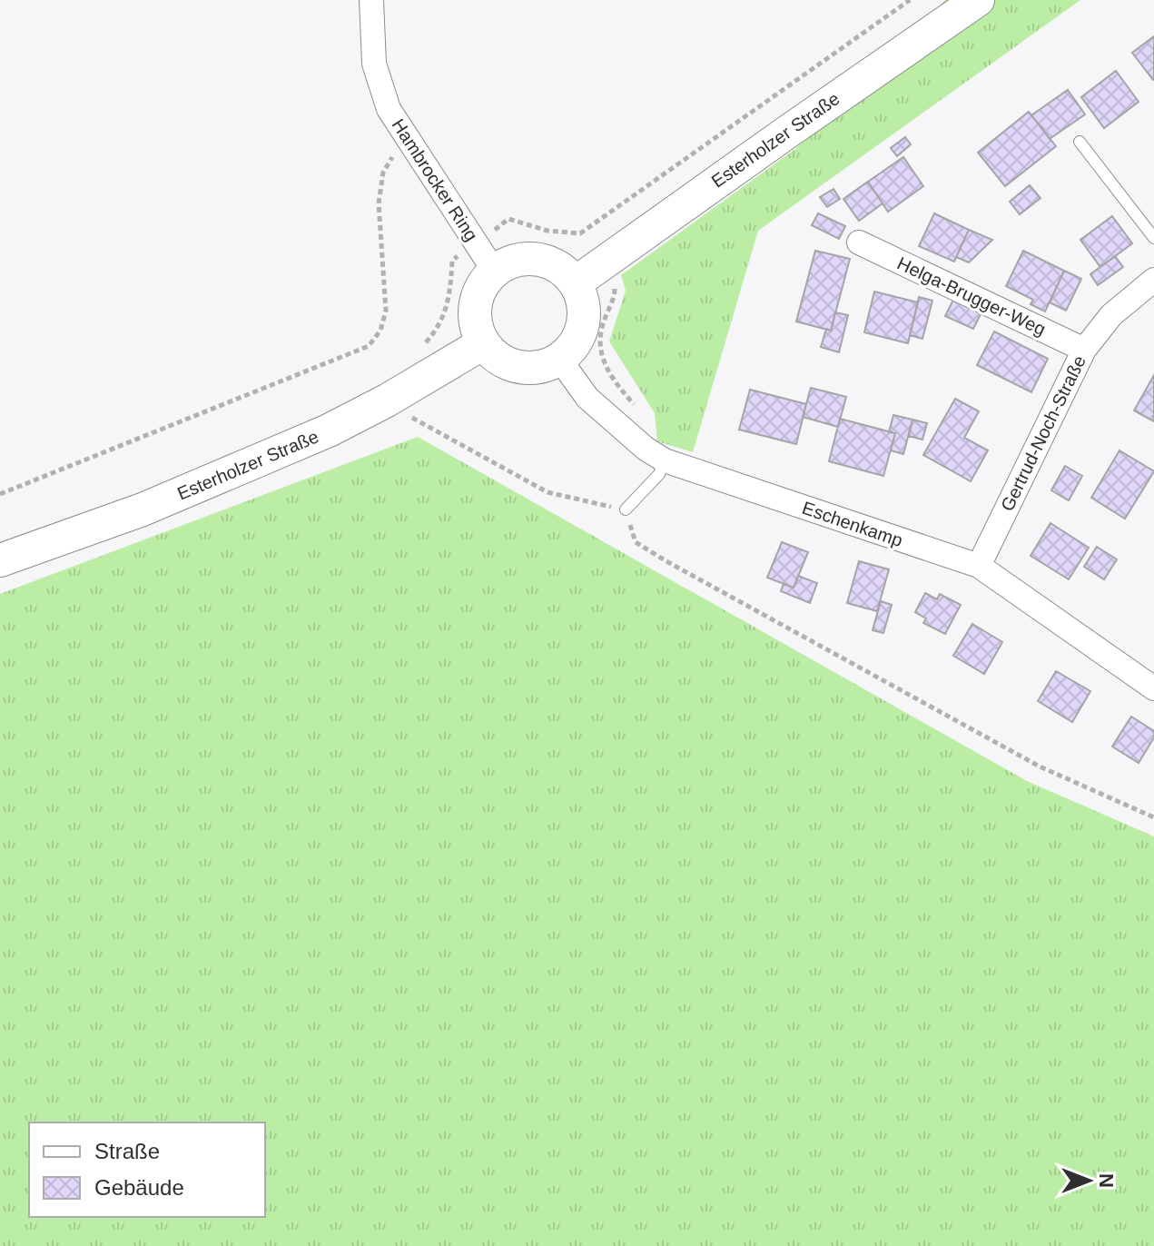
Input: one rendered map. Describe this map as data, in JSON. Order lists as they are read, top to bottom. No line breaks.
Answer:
{"streets":{"main road":["Esterholzer Straße"],"street":["Hambrocker Ring","Helga-Brugger-Weg","Gertrud-Noch-Straße","Eschenkamp"]},"crossings":[["Esterholzer Straße","Hambrocker Ring"],["Esterholzer Straße","Eschenkamp"],["Hambrocker Ring","Eschenkamp"],["Helga-Brugger-Weg","Gertrud-Noch-Straße"],["Gertrud-Noch-Straße","Eschenkamp"]],"legend":["Straße","Gebäude"],"north":"right"}
